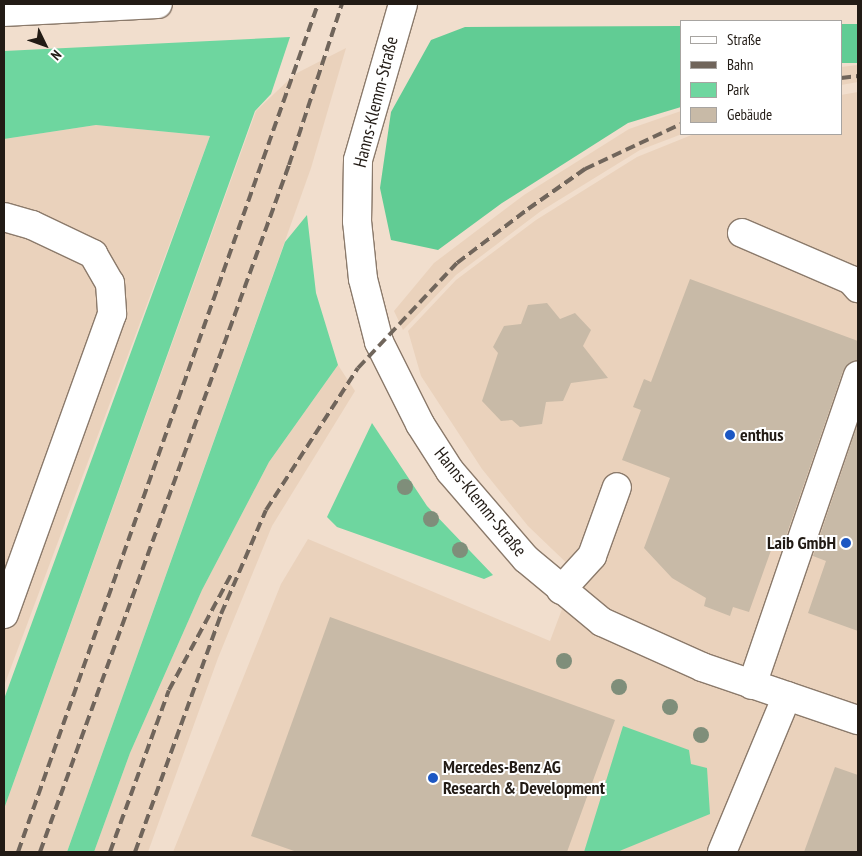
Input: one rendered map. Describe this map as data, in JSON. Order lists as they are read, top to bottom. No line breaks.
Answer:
{"streets":{"main road":["Hanns-Klemm-Straße"]},"places":["enthus","Laib GmbH","Mercedes-Benz AG Research & Development"],"legend":["Straße","Bahn","Park","Gebäude"],"north":"bottom right"}
